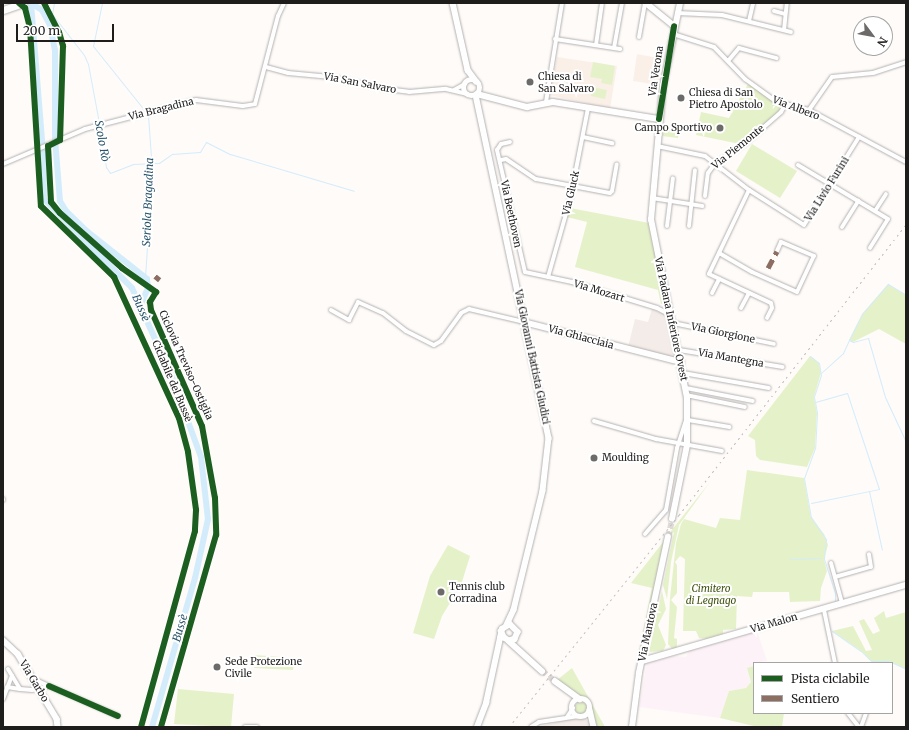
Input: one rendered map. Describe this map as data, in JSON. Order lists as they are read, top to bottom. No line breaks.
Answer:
{"streets":{"street":["Via Verona","Via San Salvaro","Via Albero","Via Bragadina","Via Piemonte","Via Livio Furini","Via Gluck","Via Beethoven","Via Mozart","Via Padana Inferiore Ovest","Via Giorgione","Via Ghiacciaia","Via Giovanni Battista Giudici","Via Mantegna","Via Malon","Via Mantova","Via Garbo"],"cycle path":["Ciclovia Treviso-Ostiglia","Ciclabile del Bussè"]},"crossings":[["Via Verona","Via Albero"],["Via Verona","Via Padana Inferiore Ovest"],["Via San Salvaro","Via Bragadina"],["Via San Salvaro","Via Giovanni Battista Giudici"],["Via Albero","Via Piemonte"],["Via Albero","Via Livio Furini"],["Via Gluck","Via Beethoven"],["Via Gluck","Via Mozart"],["Via Beethoven","Via Mozart"],["Via Mozart","Via Padana Inferiore Ovest"],["Via Padana Inferiore Ovest","Via Giorgione"],["Via Padana Inferiore Ovest","Via Ghiacciaia"],["Via Padana Inferiore Ovest","Via Mantegna"],["Via Ghiacciaia","Via Giovanni Battista Giudici"],["Via Malon","Via Mantova"]],"water":["Scolo Rò","Seriola Bragadina","Bussè"],"parks":["Cimitero di Legnago"],"places":["Chiesa di San Salvaro","Chiesa di San Pietro Apostolo","Campo Sportivo","Moulding","Tennis club Corradina","Sede Protezione Civile"],"legend":["Pista ciclabile","Sentiero"],"scale_bar":"200 m","north":"bottom right"}
